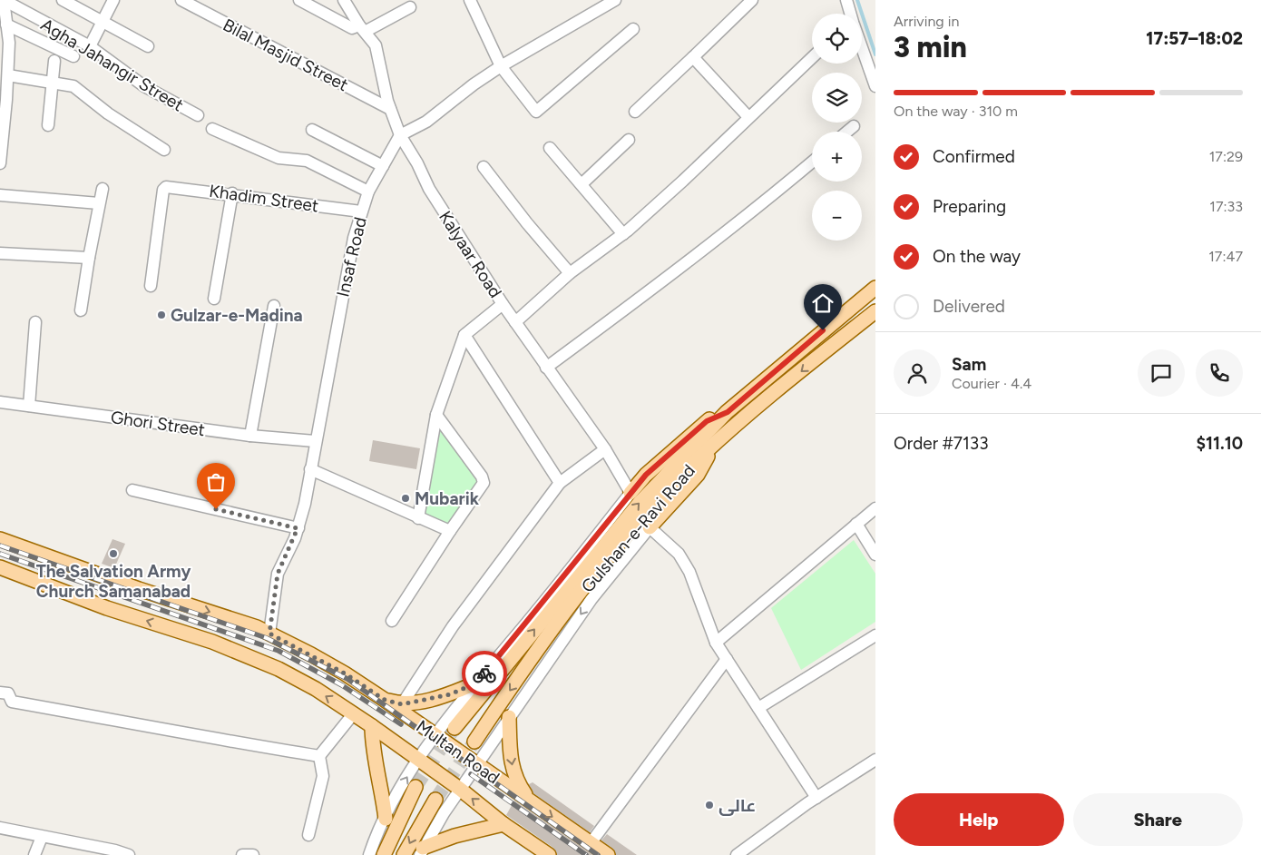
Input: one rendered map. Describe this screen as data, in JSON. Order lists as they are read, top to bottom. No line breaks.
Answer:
{"streets":{"main road":["Gulshan-e-Ravi Road","Multan Road"],"street":["Bilal Masjid Street","Agha Jahangir Street","Khadim Street","Kalyaar Road","Insaf Road","Ghori Street"]},"crossings":[["Bilal Masjid Street","Kalyaar Road"],["Khadim Street","Insaf Road"],["Kalyaar Road","Insaf Road"],["Insaf Road","Ghori Street"],["Insaf Road","Multan Road"]],"places":["Gulzar-e-Madina","Mubarik","The Salvation Army Church Samanabad","عالی"],"page":{"heading":["3 min","Arriving in","17:57–18:02"],"panel":["Sam","Courier · 4.4","Order #7133","$11.10"],"map_buttons":["+","−"],"bar":"On the way · 310 m","list":[["Confirmed","17:29"],["Preparing","17:33"],["On the way","17:47"],"Delivered"],"buttons":["Help","Share"]}}
